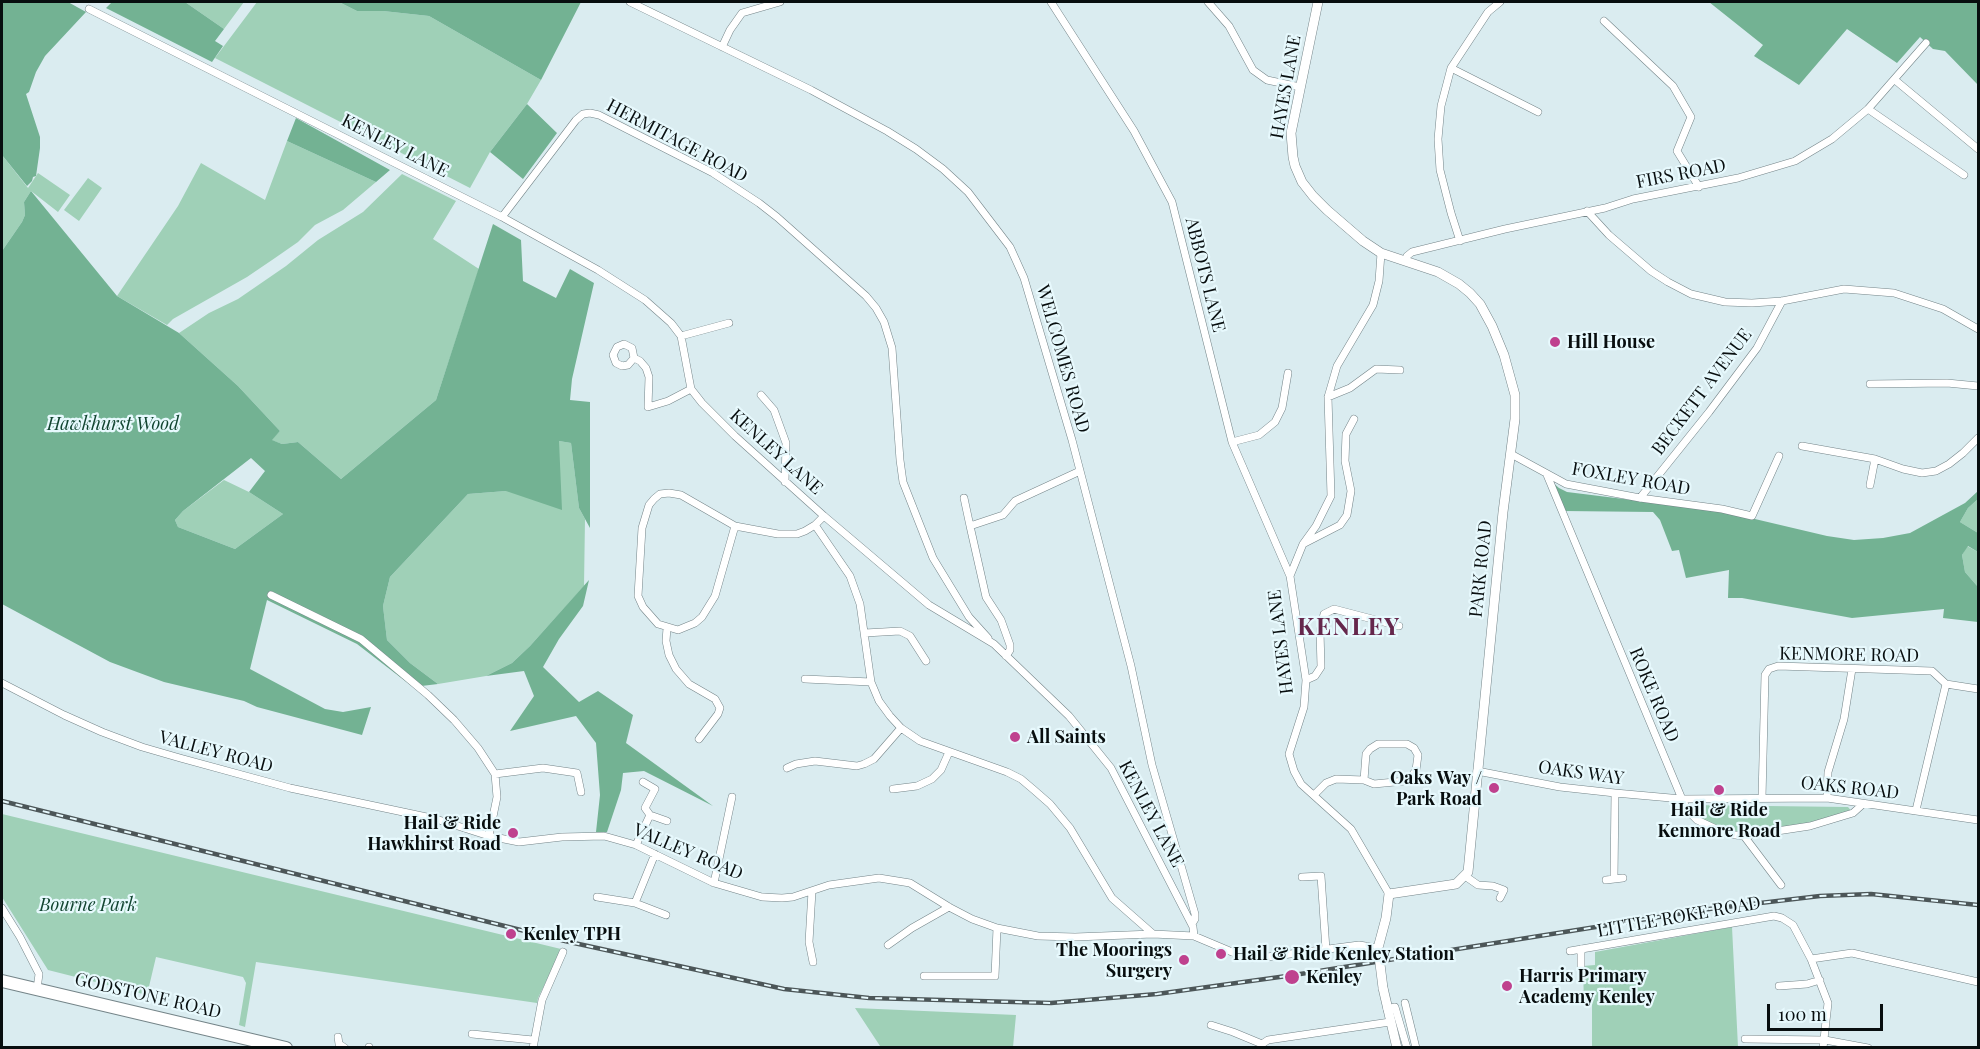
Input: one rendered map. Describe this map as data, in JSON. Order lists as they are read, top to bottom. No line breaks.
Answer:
{"streets":{"highway":["GODSTONE ROAD"],"street":["HAYES LANE","HERMITAGE ROAD","KENLEY LANE","FIRS ROAD","ABBOTS LANE","WELCOMES ROAD","BECKETT AVENUE","FOXLEY ROAD","PARK ROAD","KENMORE ROAD","ROKE ROAD","VALLEY ROAD","OAKS WAY","OAKS ROAD","LITTLE ROKE ROAD"]},"crossings":[["HAYES LANE","ABBOTS LANE"],["HAYES LANE","PARK ROAD"],["HERMITAGE ROAD","KENLEY LANE"],["KENLEY LANE","WELCOMES ROAD"],["KENLEY LANE","VALLEY ROAD"],["FIRS ROAD","PARK ROAD"],["BECKETT AVENUE","FOXLEY ROAD"],["FOXLEY ROAD","PARK ROAD"],["FOXLEY ROAD","ROKE ROAD"],["PARK ROAD","OAKS WAY"],["KENMORE ROAD","OAKS ROAD"],["ROKE ROAD","OAKS WAY"],["ROKE ROAD","OAKS ROAD"],["OAKS WAY","OAKS ROAD"]],"districts":["KENLEY"],"parks":["Hawkhurst Wood","Bourne Park"],"places":["Hill House","All Saints","Oaks Way / Park Road","Hail & Ride Kenmore Road","Hail & Ride Hawkhirst Road","Kenley TPH","Hail & Ride Kenley Station","The Moorings Surgery","Kenley","Harris Primary Academy Kenley"],"scale_bar":"100 m"}
